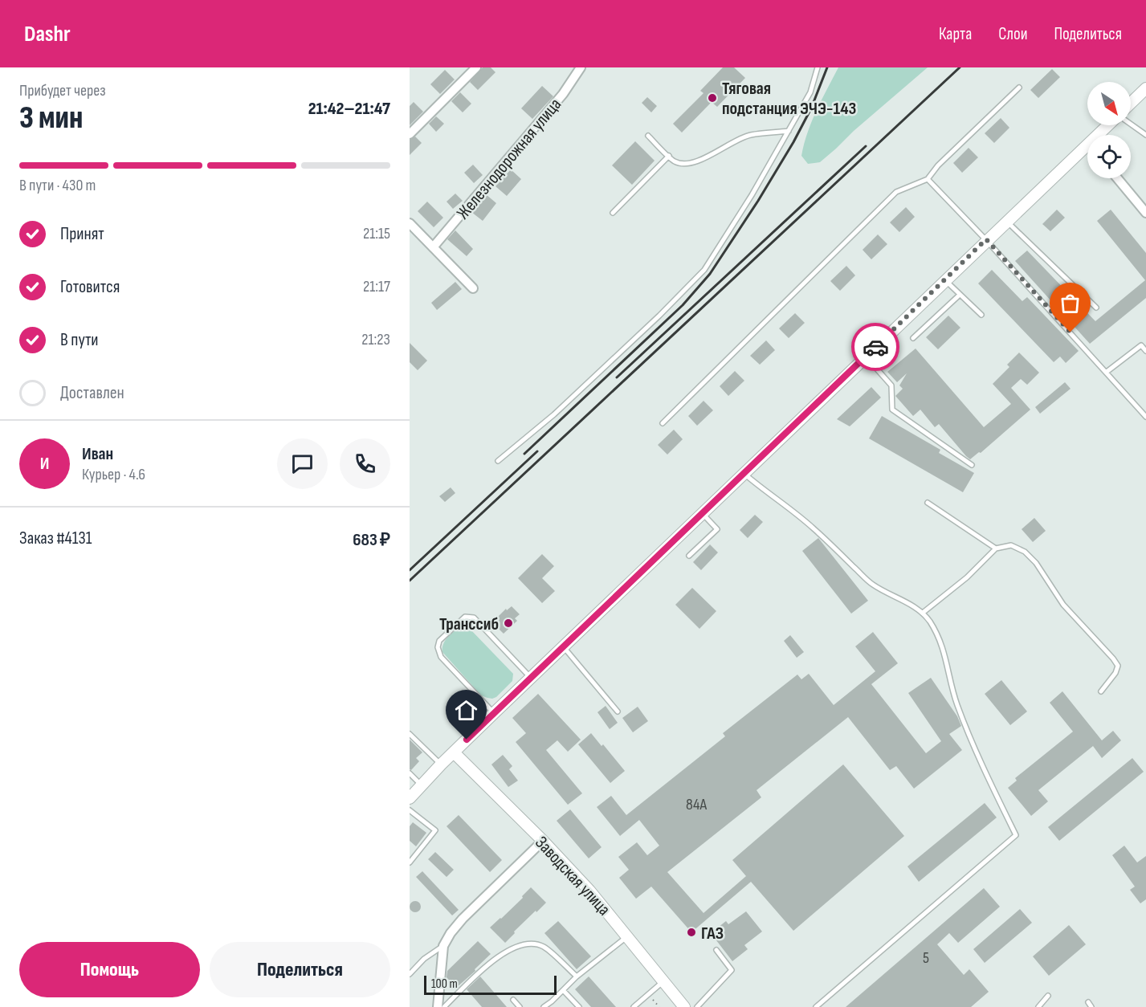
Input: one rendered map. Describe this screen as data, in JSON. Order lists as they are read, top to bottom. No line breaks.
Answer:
{"streets":{"main road":["Заводская улица"],"street":["Железнодорожная улица"]},"places":["Тяговая подстанция ЭЧЭ-143","Транссиб","ГАЗ"],"house_numbers":["84А","5"],"scale_bar":"100 m","north":"bottom right","page":{"header":"Dashr","nav":["Карта","Слои","Поделиться"],"heading":["3 мин","Прибудет через","21:42–21:47"],"panel":["Иван","Курьер · 4.6","Заказ #4131","683 ₽"],"bar":"В пути · 430 m","list":[["Принят","21:15"],["Готовится","21:17"],["В пути","21:23"],"Доставлен"],"round":"И","buttons":["Помощь","Поделиться"],"scale":"100 m"}}
